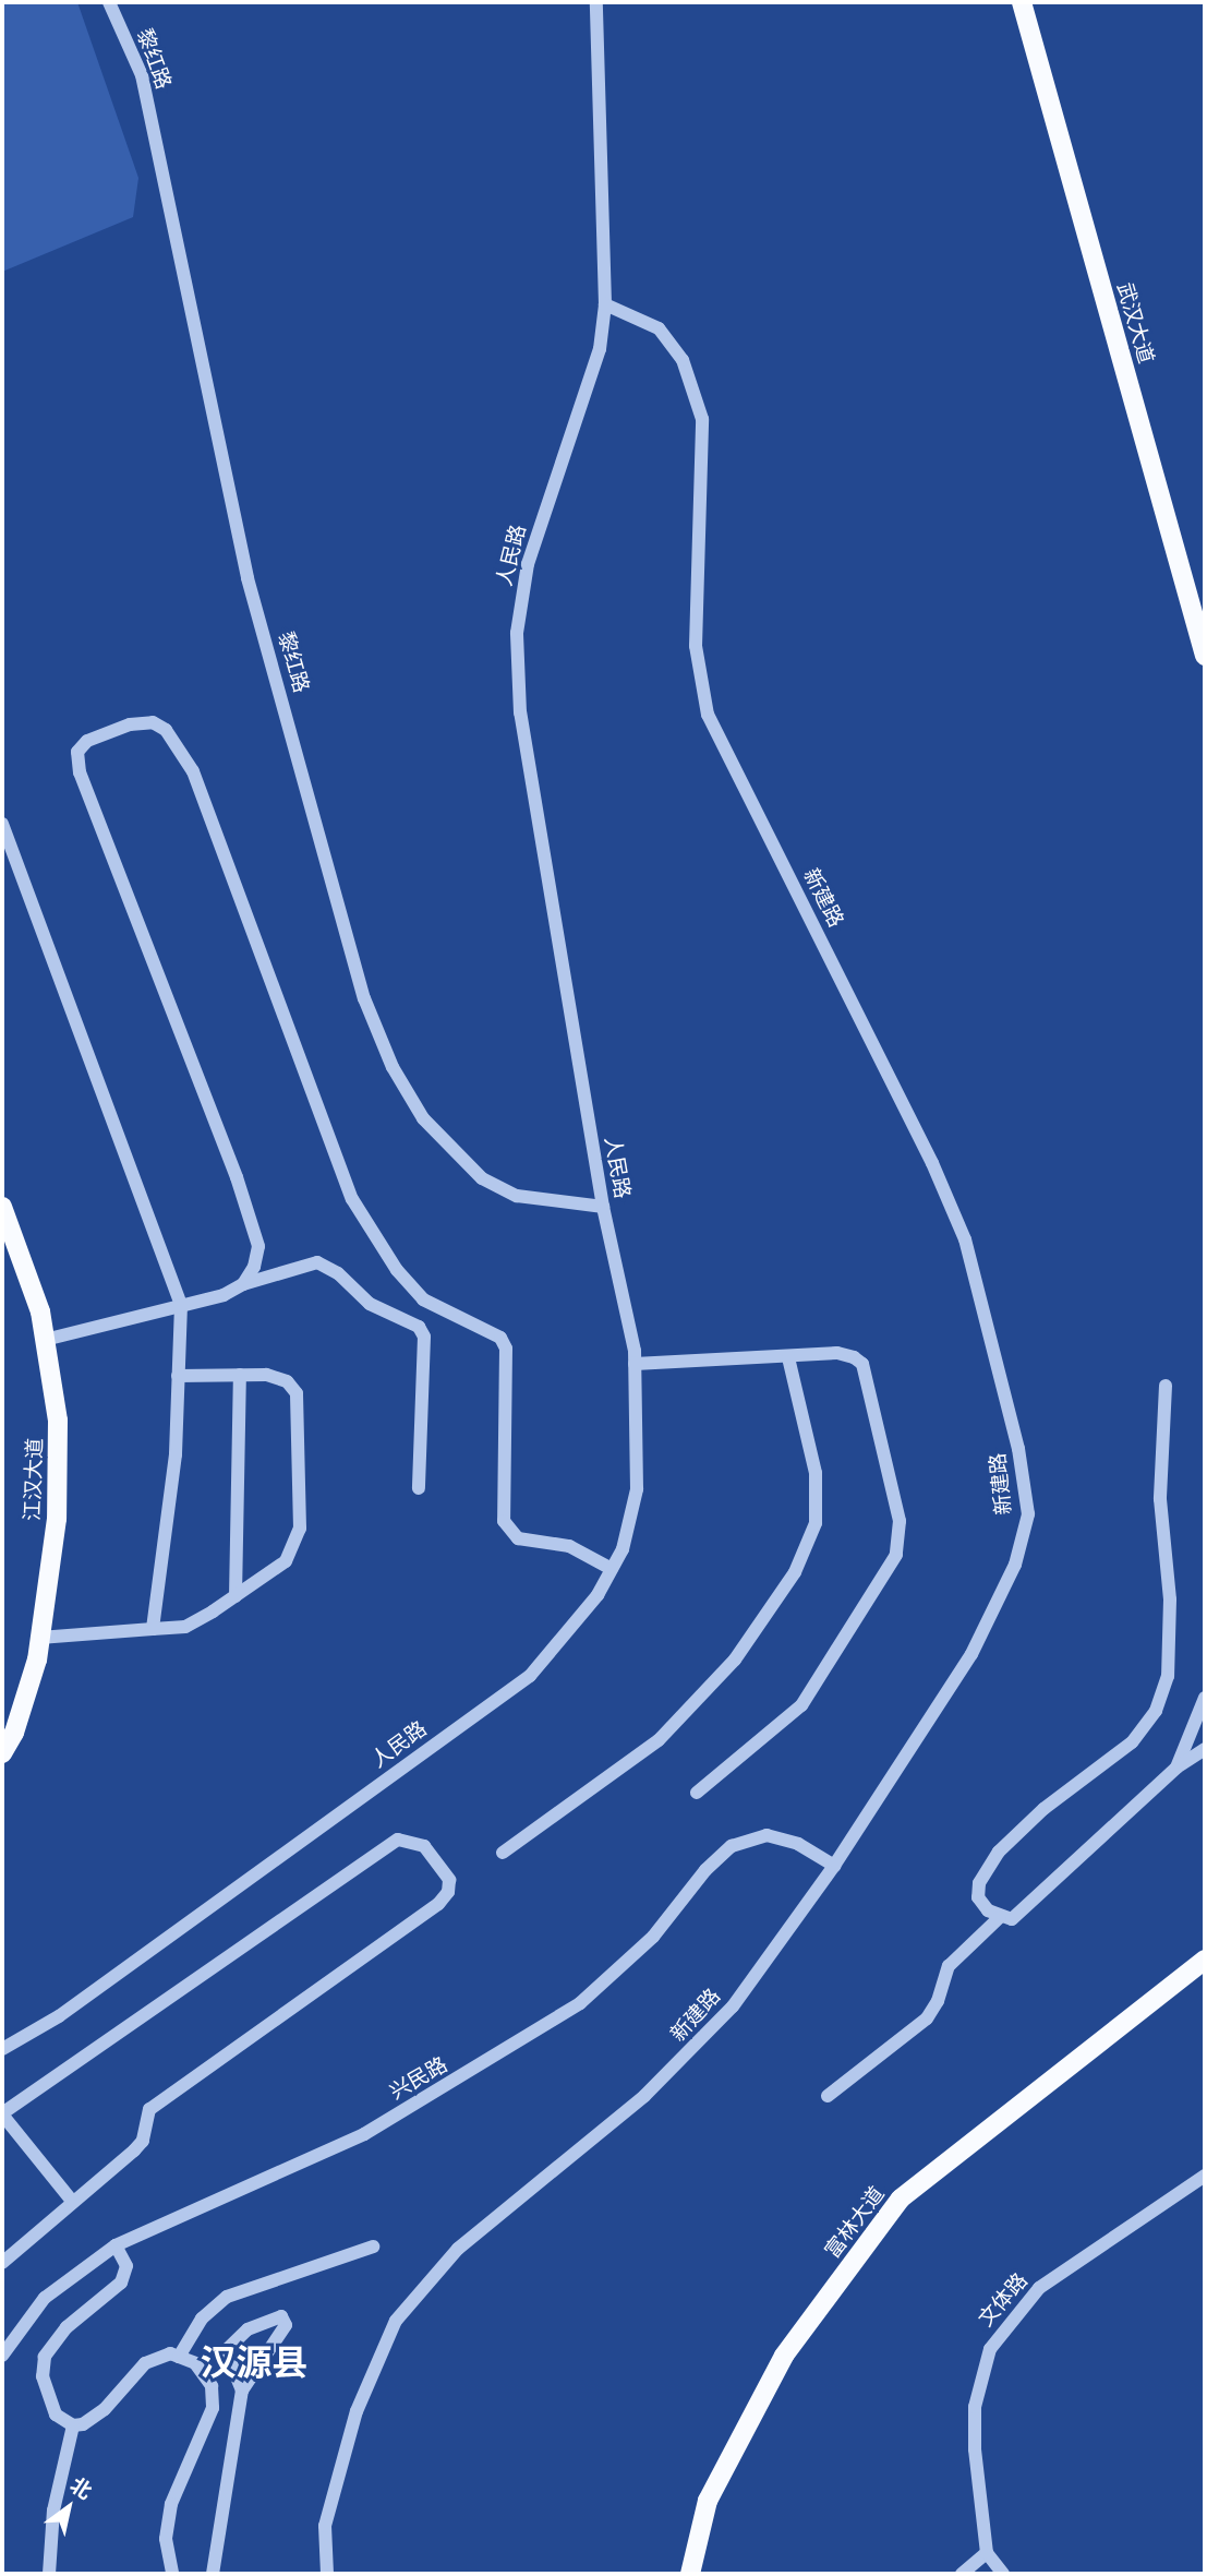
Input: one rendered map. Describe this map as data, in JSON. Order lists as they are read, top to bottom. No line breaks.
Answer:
{"streets":{"main road":["武汉大道","江汉大道","富林大道"],"street":["黎红路","人民路","新建路","兴民路","文体路"]},"crossings":[["黎红路","人民路"],["人民路","新建路"],["新建路","兴民路"]],"districts":["汉源县"],"north":"top right"}
